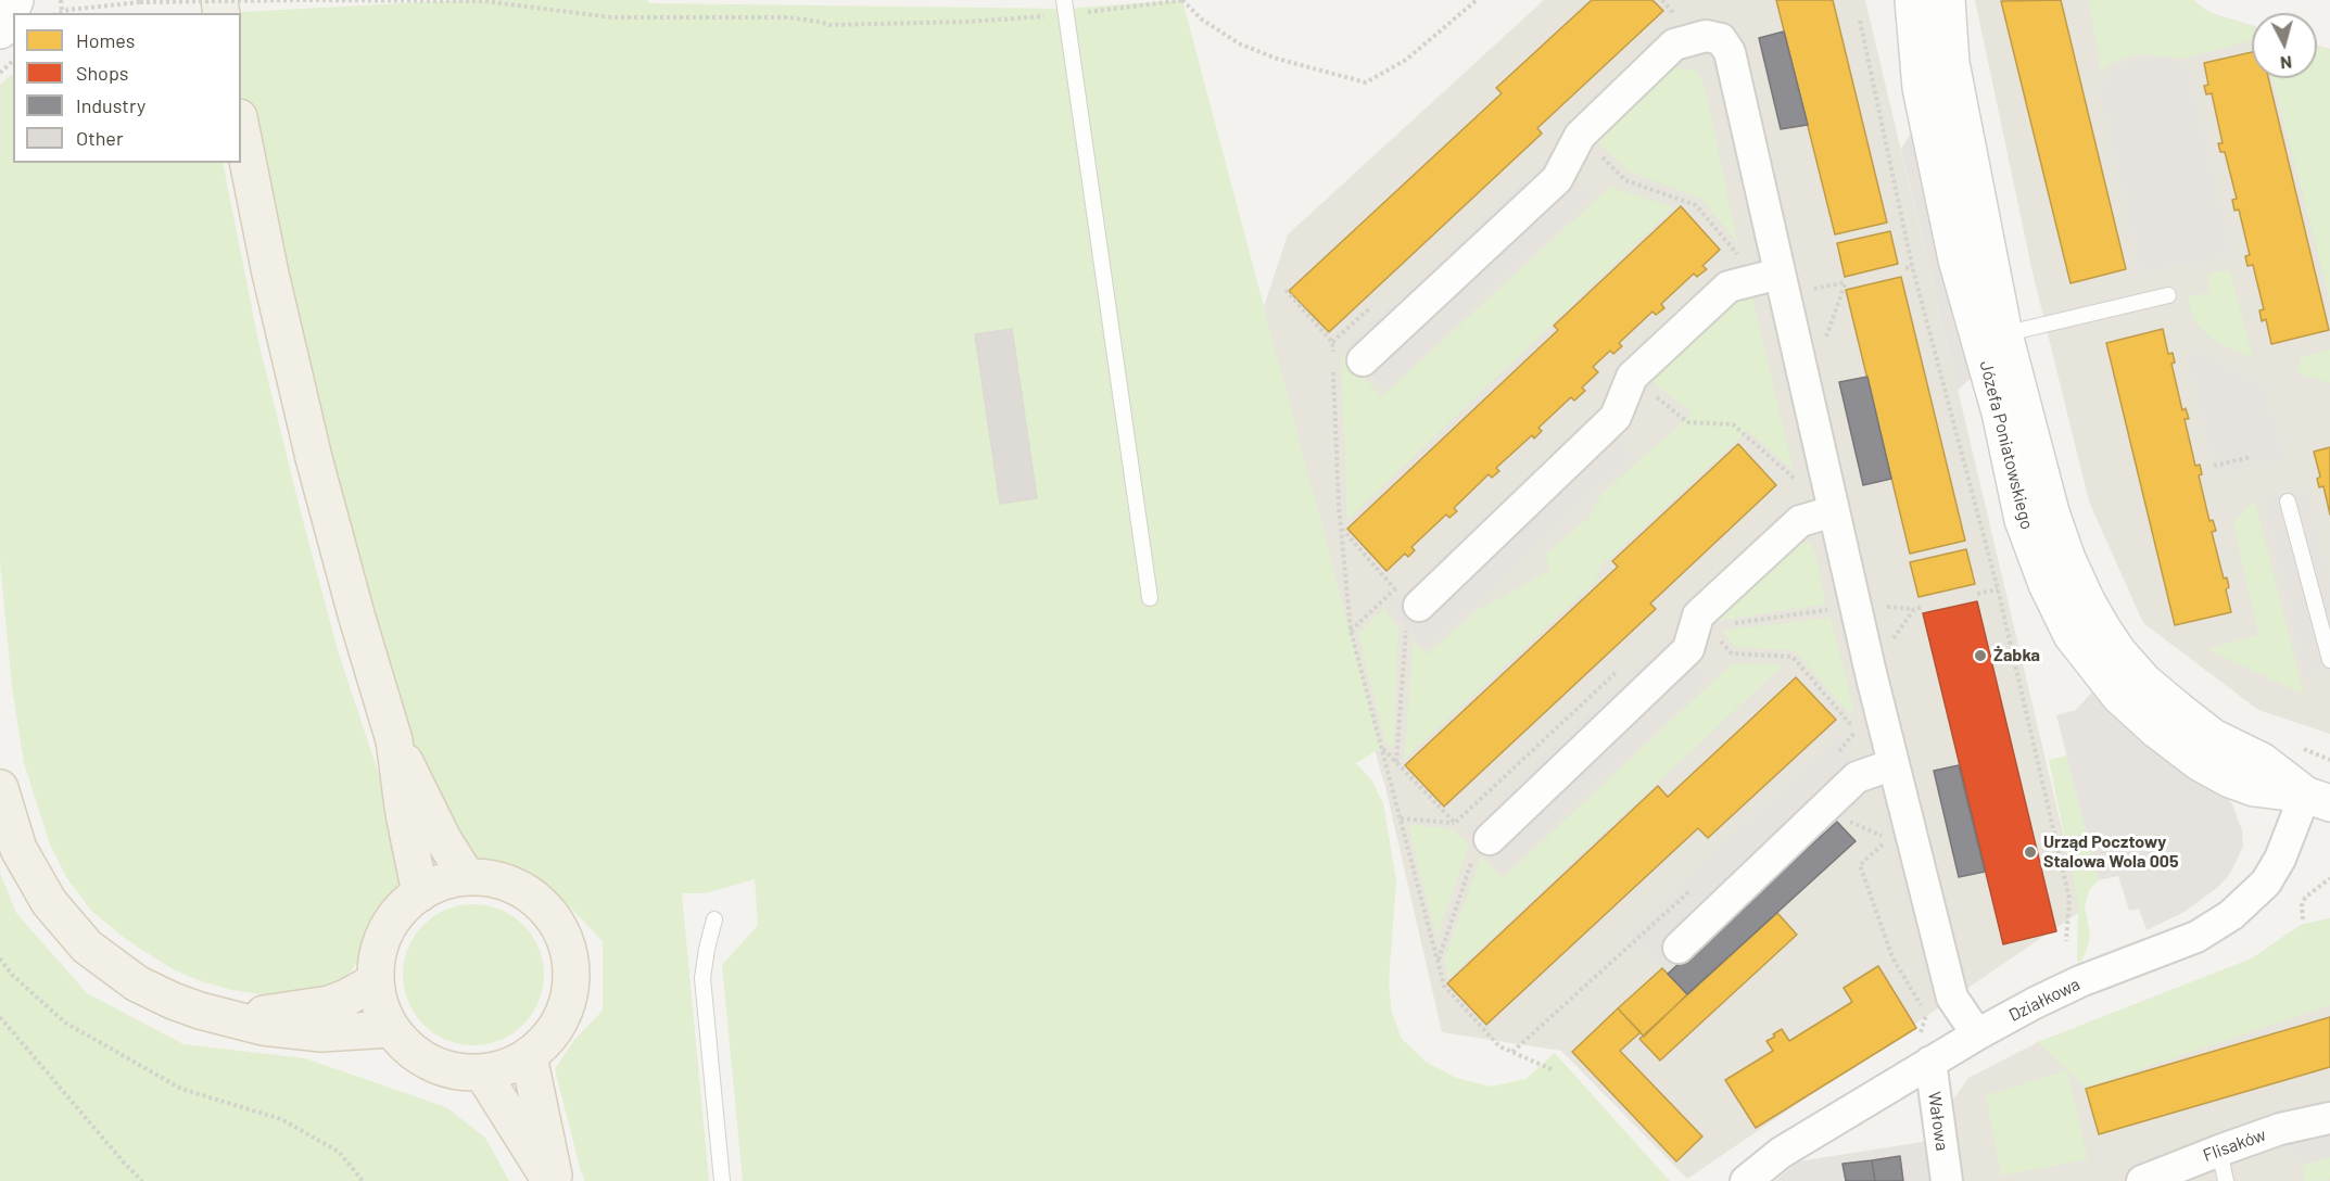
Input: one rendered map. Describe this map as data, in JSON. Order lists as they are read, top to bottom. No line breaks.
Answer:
{"streets":{"street":["Józefa Poniatowskiego","Działkowa","Wałowa","Flisaków"]},"crossings":[["Józefa Poniatowskiego","Działkowa"],["Działkowa","Wałowa"]],"places":["Żabka","Urząd Pocztowy Stalowa Wola 005"],"legend":["Homes","Shops","Industry","Other"],"north":"bottom"}
